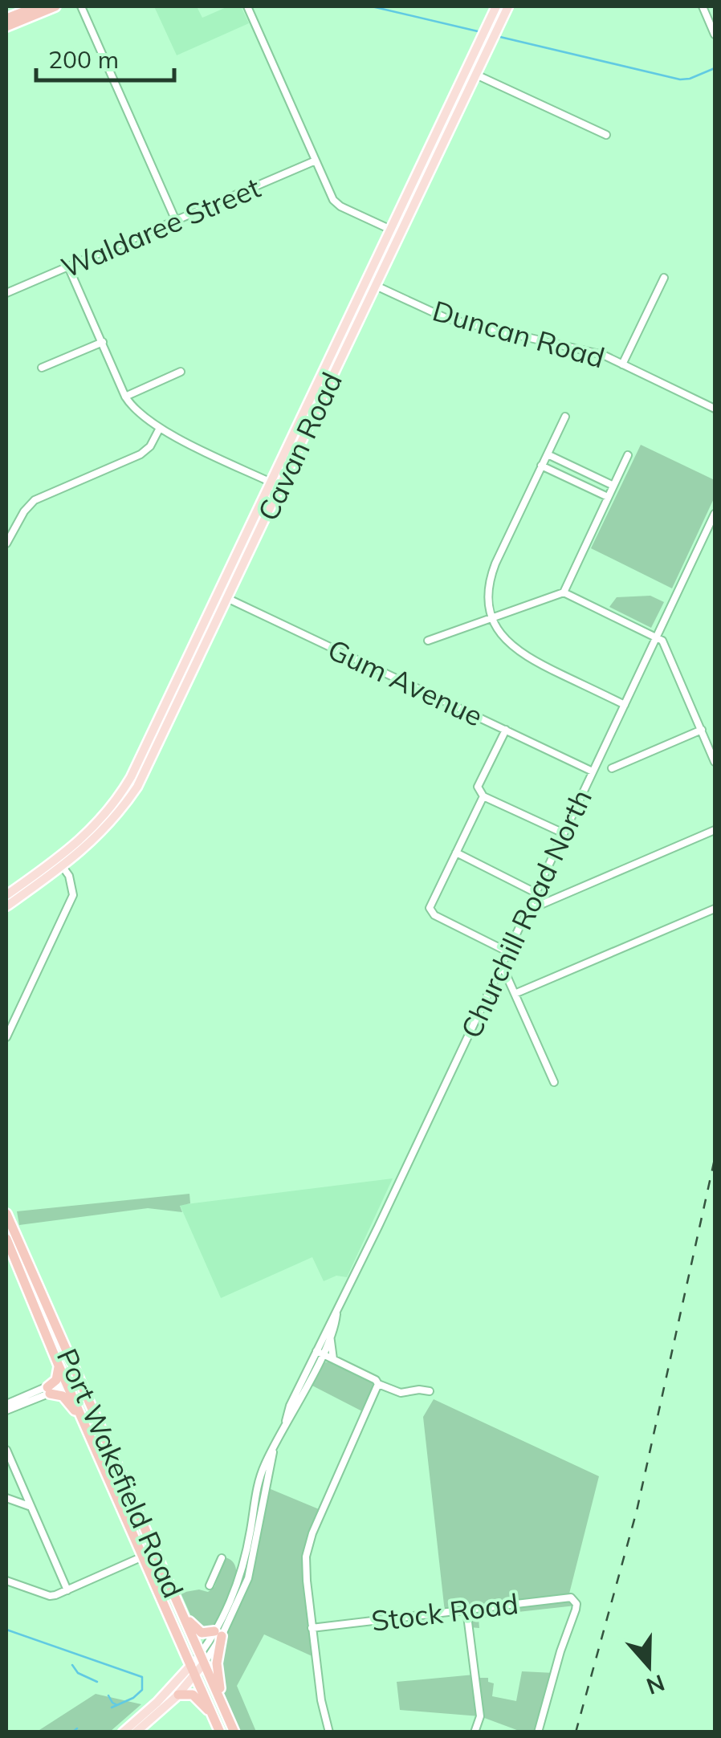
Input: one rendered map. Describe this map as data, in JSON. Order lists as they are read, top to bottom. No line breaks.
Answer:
{"streets":{"highway":["Port Wakefield Road"],"main road":["Cavan Road"],"street":["Waldaree Street","Duncan Road","Gum Avenue","Churchill Road North","Stock Road"]},"crossings":[["Duncan Road","Cavan Road"],["Cavan Road","Gum Avenue"],["Gum Avenue","Churchill Road North"],["Churchill Road North","Port Wakefield Road"]],"scale_bar":"200 m","north":"bottom"}
